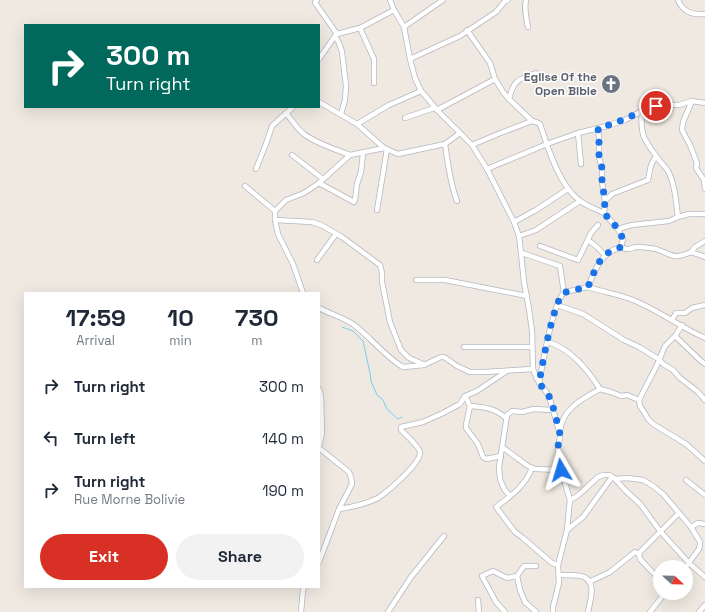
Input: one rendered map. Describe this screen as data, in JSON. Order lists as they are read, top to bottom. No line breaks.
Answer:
{"places":{"church":["Eglise Of the Open Bible"]},"north":"right","page":{"turn":["300 m","Turn right"],"eta":["17:59","Arrival","10","min","730","m"],"list":[{"name":"Turn right","value":"300 m"},{"name":"Turn left","value":"140 m"},{"name":"Turn right","note":"Rue Morne Bolivie","value":"190 m"}],"buttons":["Exit","Share"]}}
